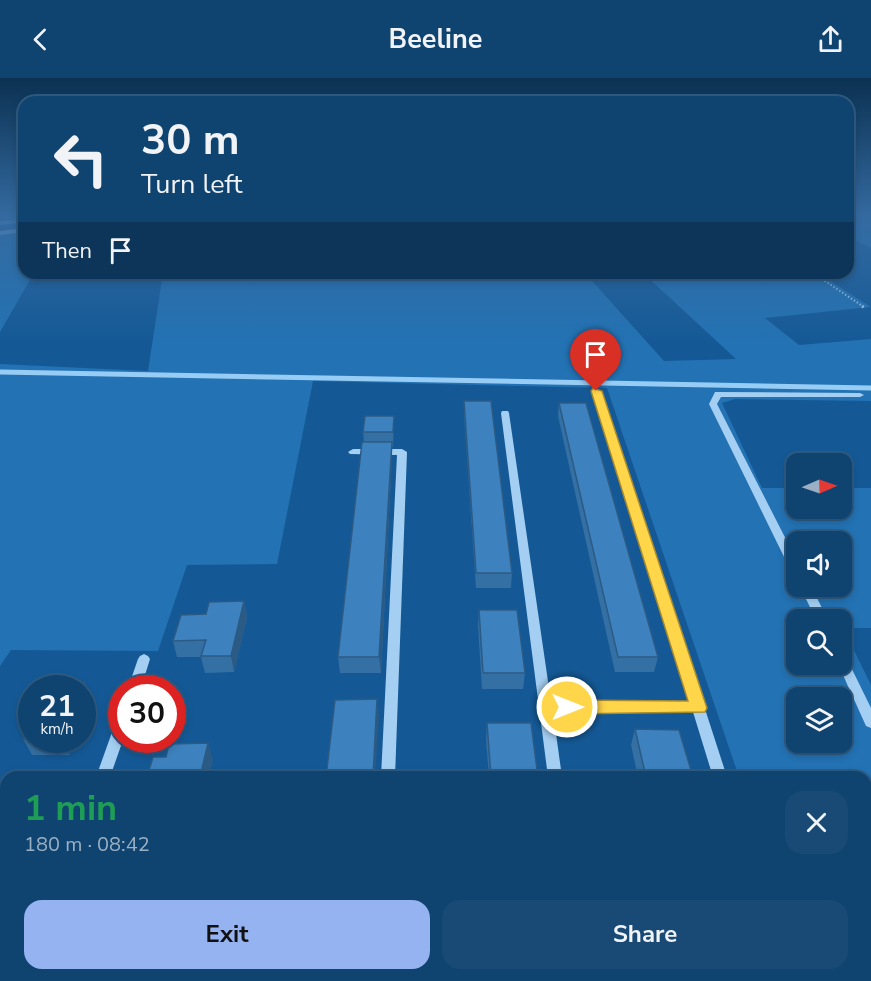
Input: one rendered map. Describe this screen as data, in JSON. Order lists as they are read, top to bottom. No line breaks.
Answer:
{"north":"right","page":{"header":"Beeline","turn":["30 m","Turn left"],"then":"Then","speed":"21 km/h","limit":"30","heading":["1 min","180 m · 08:42"],"buttons":["Exit","Share"]}}
